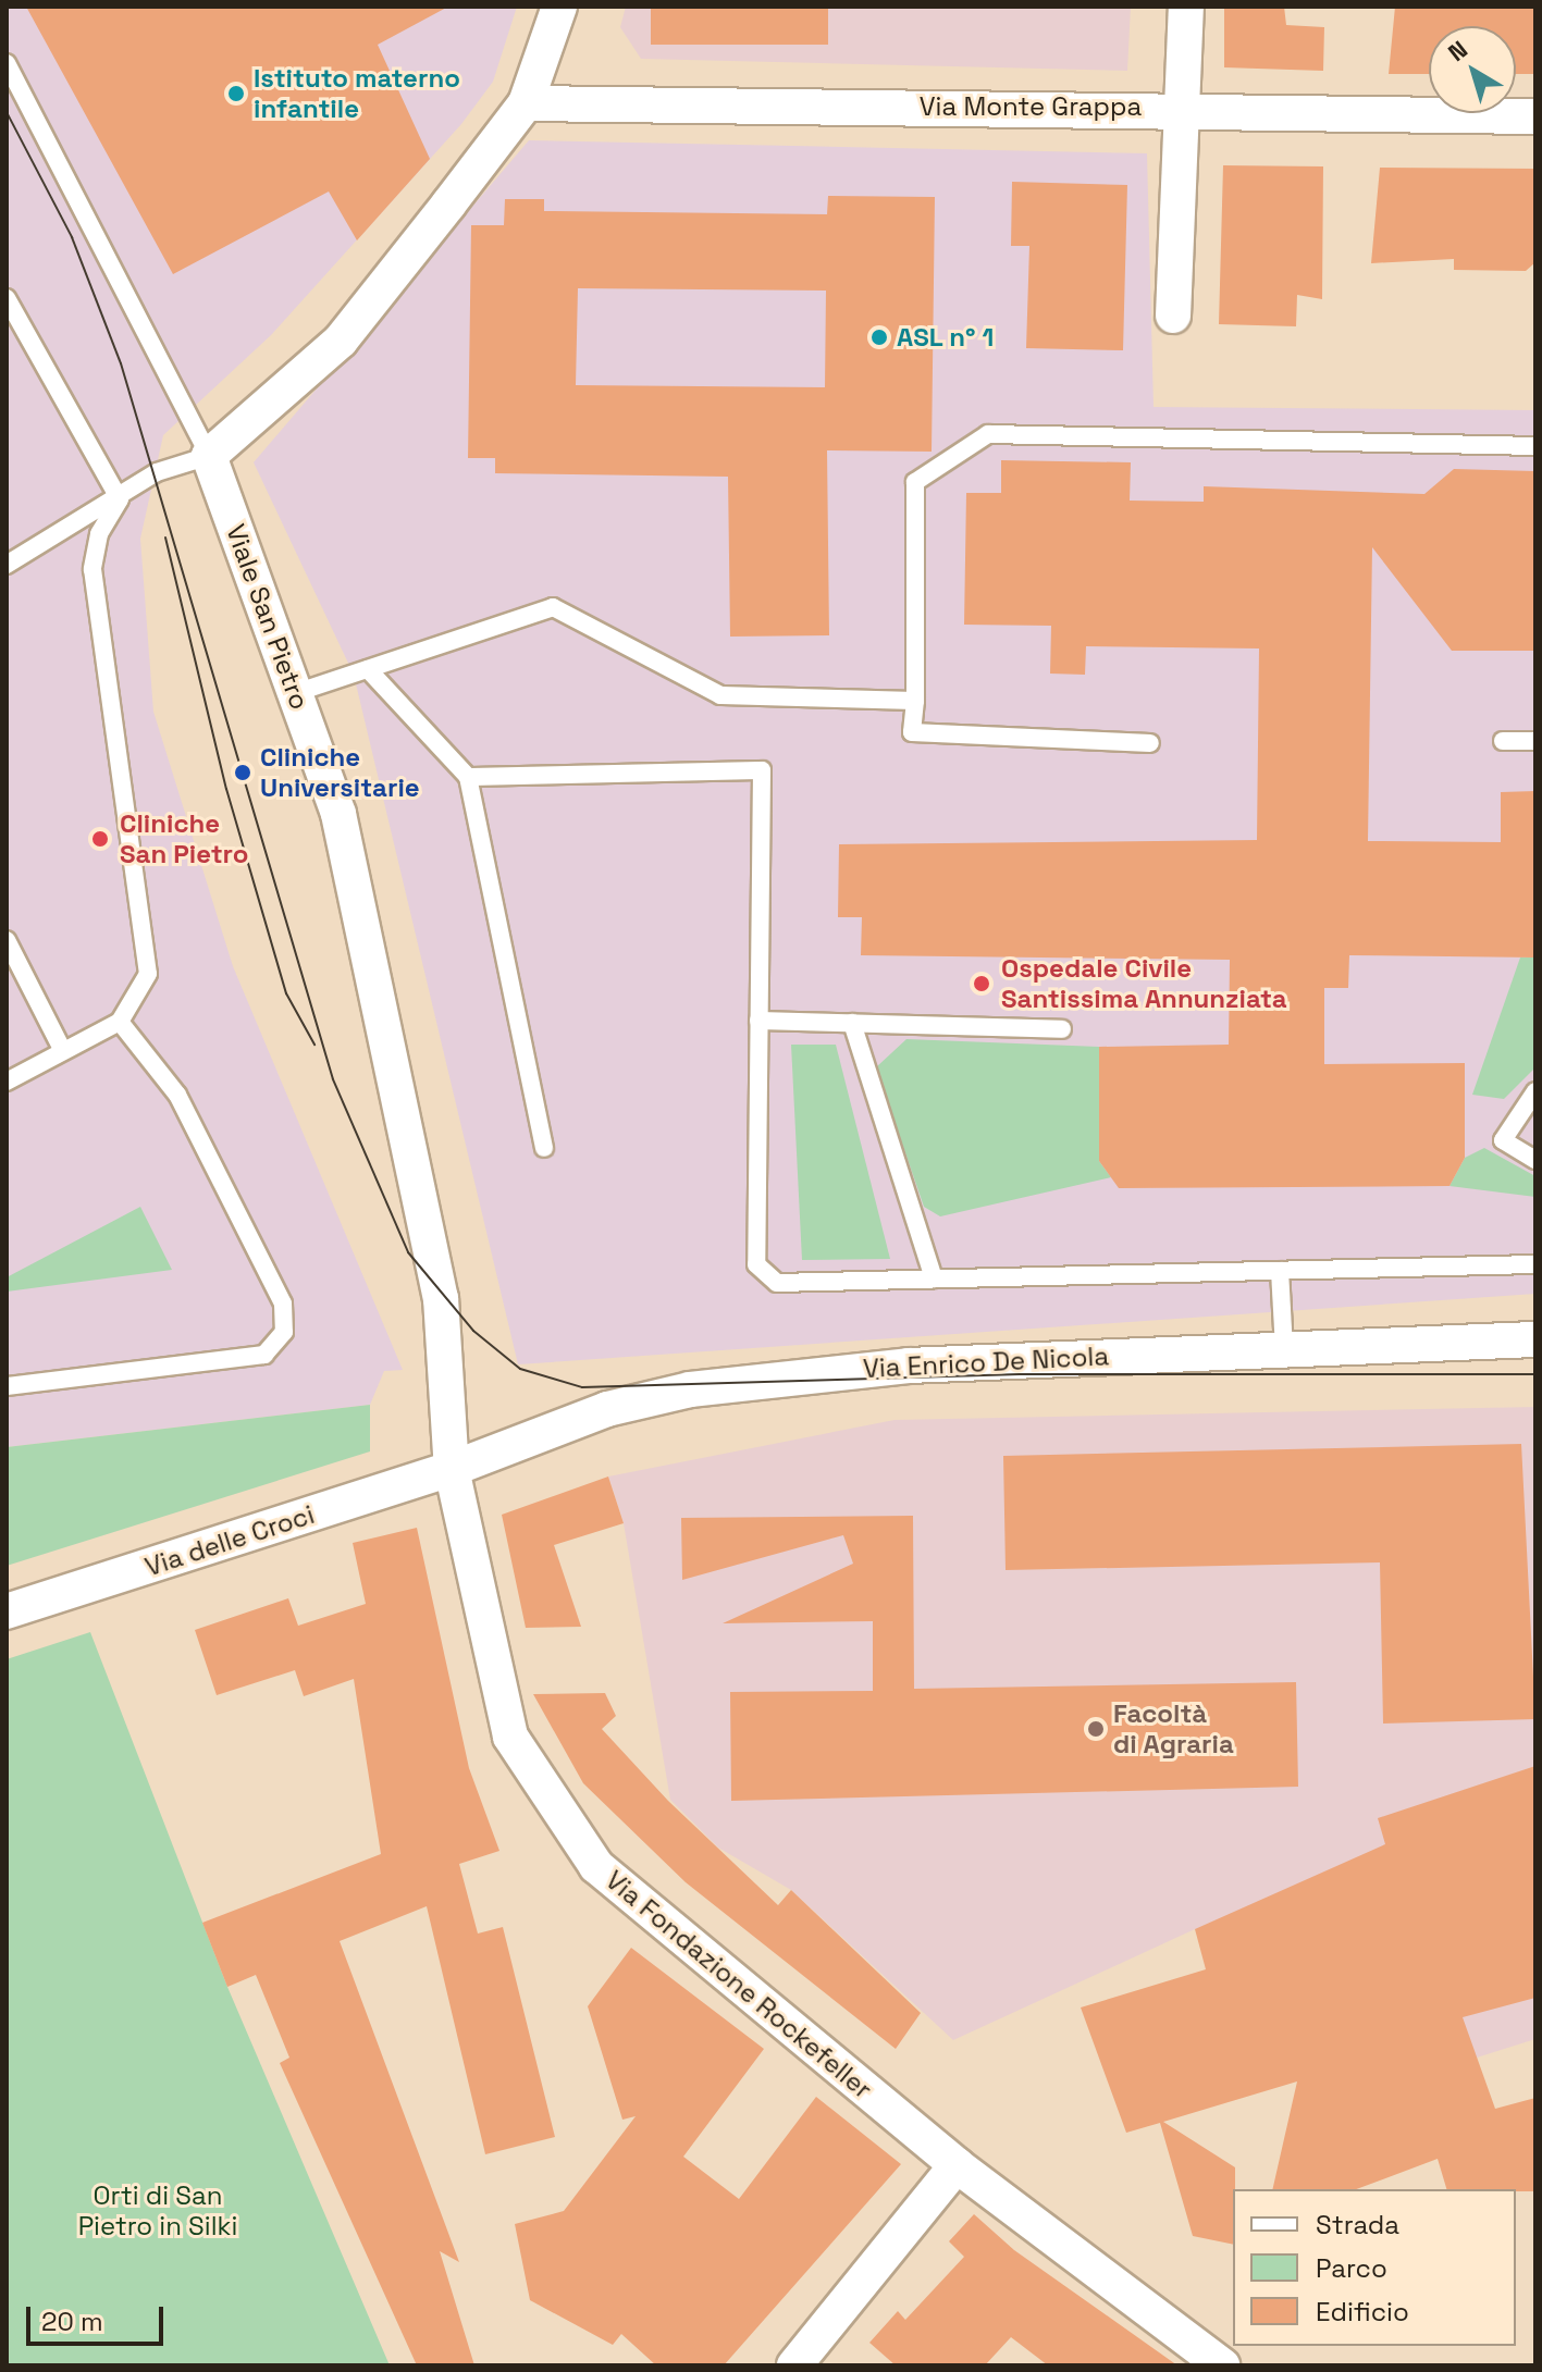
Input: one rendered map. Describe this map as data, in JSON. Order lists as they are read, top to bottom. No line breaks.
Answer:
{"streets":{"street":["Via Monte Grappa","Viale San Pietro","Via Enrico De Nicola","Via delle Croci","Via Fondazione Rockefeller"]},"crossings":[["Viale San Pietro","Via Enrico De Nicola"],["Viale San Pietro","Via delle Croci"],["Viale San Pietro","Via Fondazione Rockefeller"],["Via Enrico De Nicola","Via delle Croci"],["Via Enrico De Nicola","Via Fondazione Rockefeller"],["Via delle Croci","Via Fondazione Rockefeller"]],"parks":["Orti di San Pietro in Silki"],"places":["Istituto materno infantile","ASL n° 1","Cliniche Universitarie","Cliniche San Pietro","Ospedale Civile Santissima Annunziata","Facoltà di Agraria"],"legend":["Strada","Parco","Edificio"],"scale_bar":"20 m","north":"top left"}
